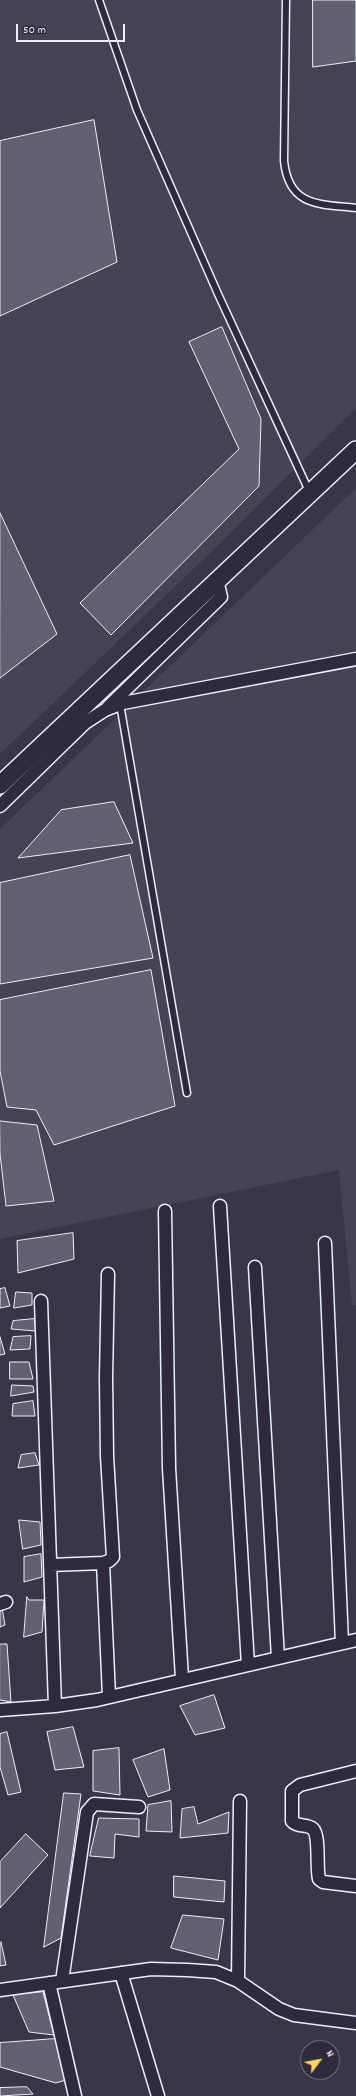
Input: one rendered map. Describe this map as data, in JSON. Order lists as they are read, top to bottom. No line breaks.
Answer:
{"scale_bar":"50 m","north":"top right"}
